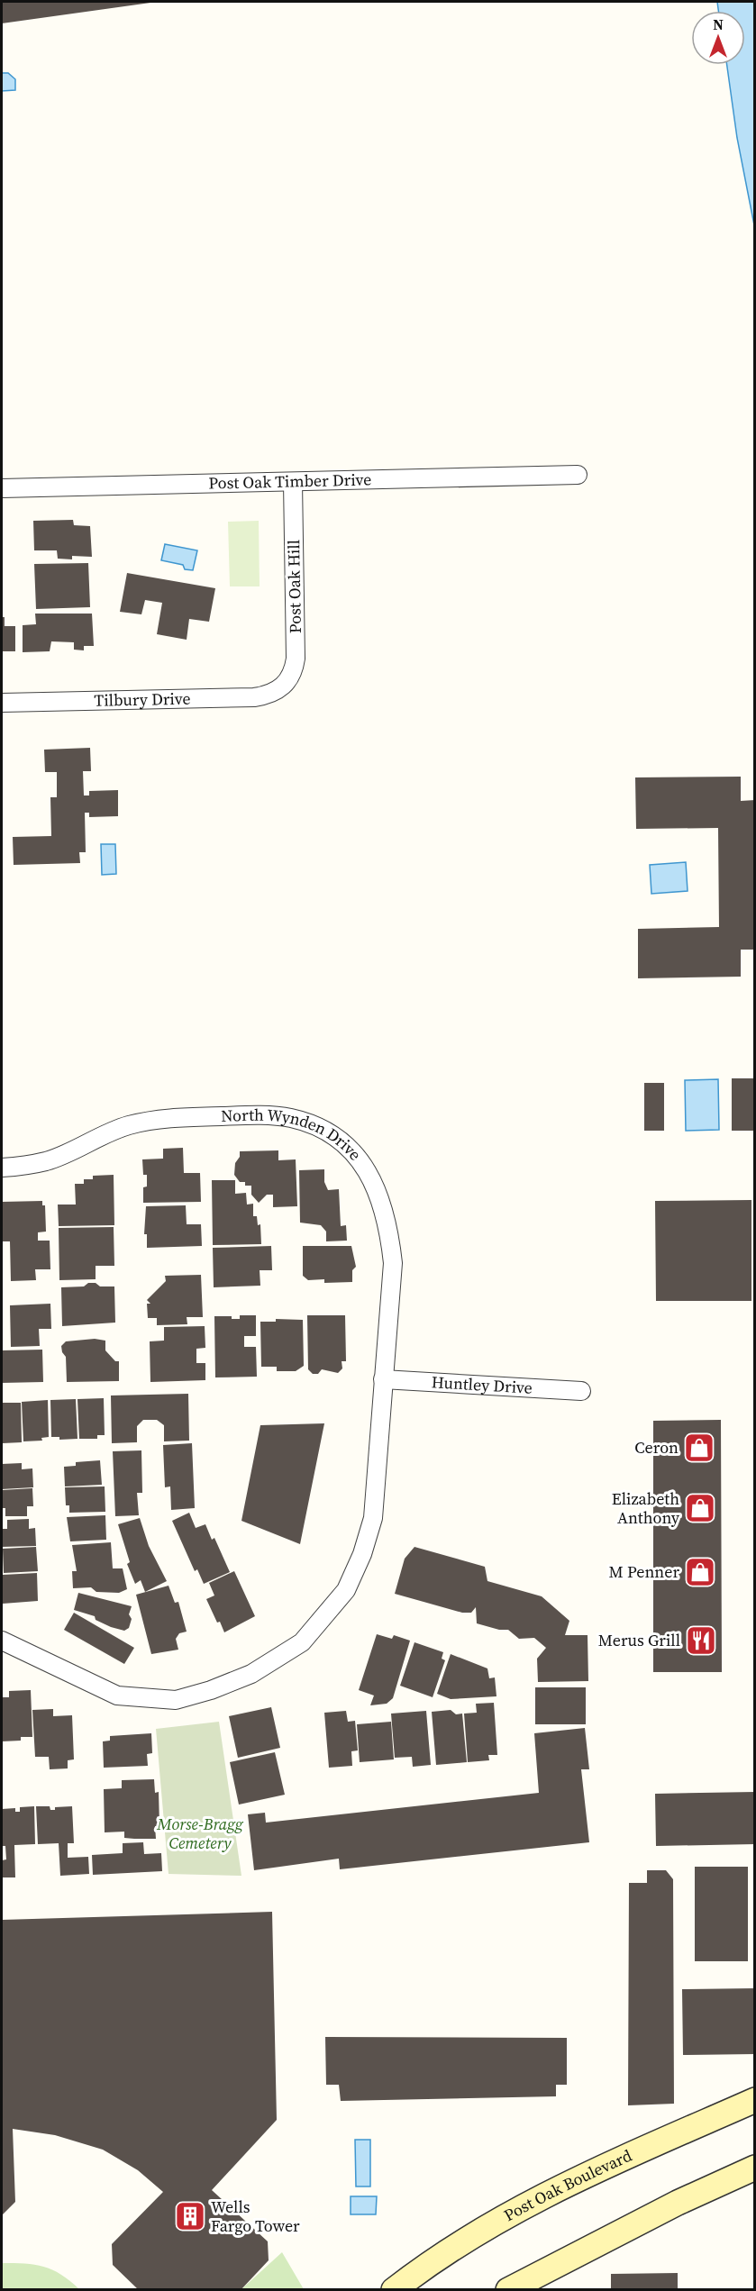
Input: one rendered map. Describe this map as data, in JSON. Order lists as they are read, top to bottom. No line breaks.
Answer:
{"streets":{"main road":["Post Oak Boulevard"],"street":["Post Oak Timber Drive","Post Oak Hill","Tilbury Drive","North Wynden Drive","Huntley Drive"]},"crossings":[["Post Oak Timber Drive","Post Oak Hill"],["Post Oak Hill","Tilbury Drive"],["North Wynden Drive","Huntley Drive"]],"parks":["Morse-Bragg Cemetery"],"places":{"shop":["Ceron","Elizabeth Anthony","M Penner"],"restaurant":["Merus Grill"],"building":["Wells Fargo Tower"]},"north":"top"}
